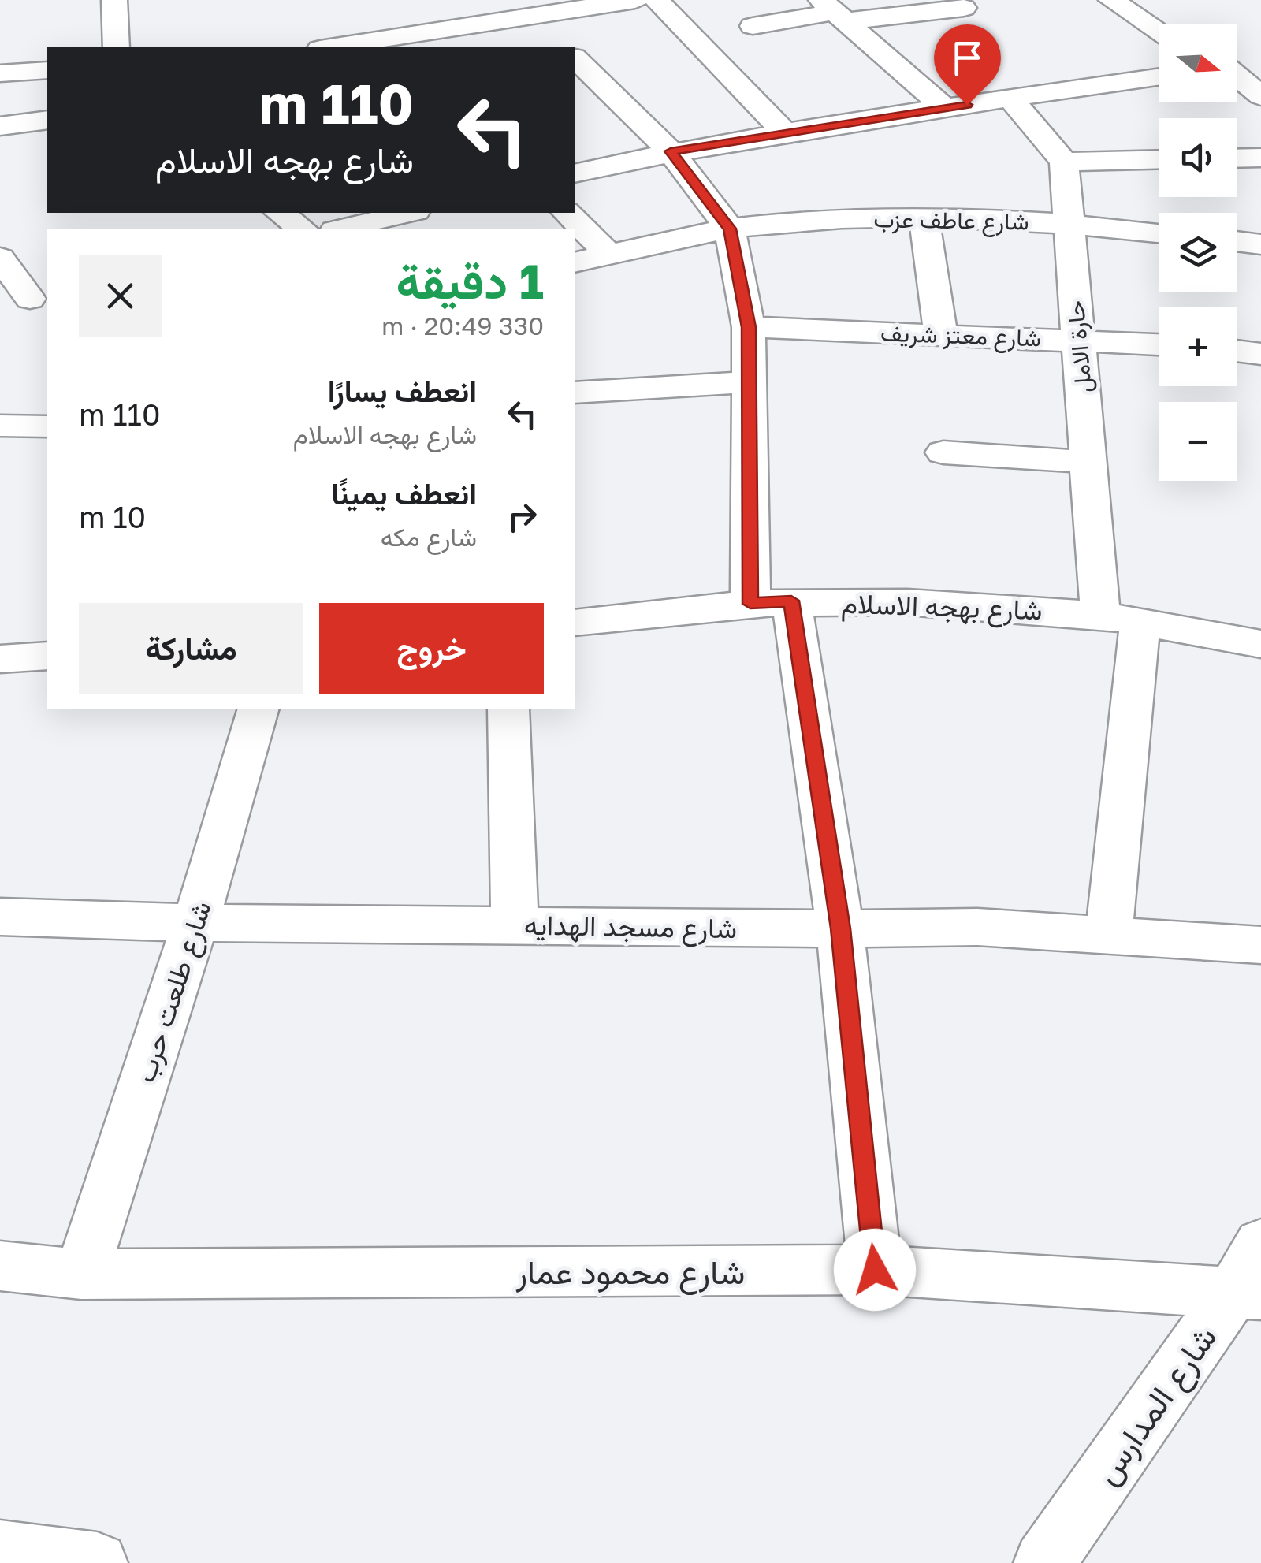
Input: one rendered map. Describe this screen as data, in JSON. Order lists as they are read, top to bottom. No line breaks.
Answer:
{"streets":{"street":["شارع عاطف عزب","شارع معتز شريف","حارة الامل","شارع بهجه الاسلام","شارع مسجد الهدايه","شارع طلعت حرب","شارع محمود عمار","شارع المدارس"]},"crossings":[["شارع عاطف عزب","حارة الامل"],["شارع معتز شريف","حارة الامل"],["حارة الامل","شارع بهجه الاسلام"],["حارة الامل","شارع مسجد الهدايه"],["شارع مسجد الهدايه","شارع طلعت حرب"],["شارع طلعت حرب","شارع محمود عمار"],["شارع محمود عمار","شارع المدارس"]],"north":"right","page":{"map_buttons":["+","−"],"turn":["110 m","شارع بهجه الاسلام"],"heading":["1 دقيقة","330 m · 20:49"],"list":[{"name":"انعطف يسارًا","note":"شارع بهجه الاسلام","value":"110 m"},{"name":"انعطف يمينًا","note":"شارع مكه","value":"10 m"}],"buttons":["خروج","مشاركة"]}}
